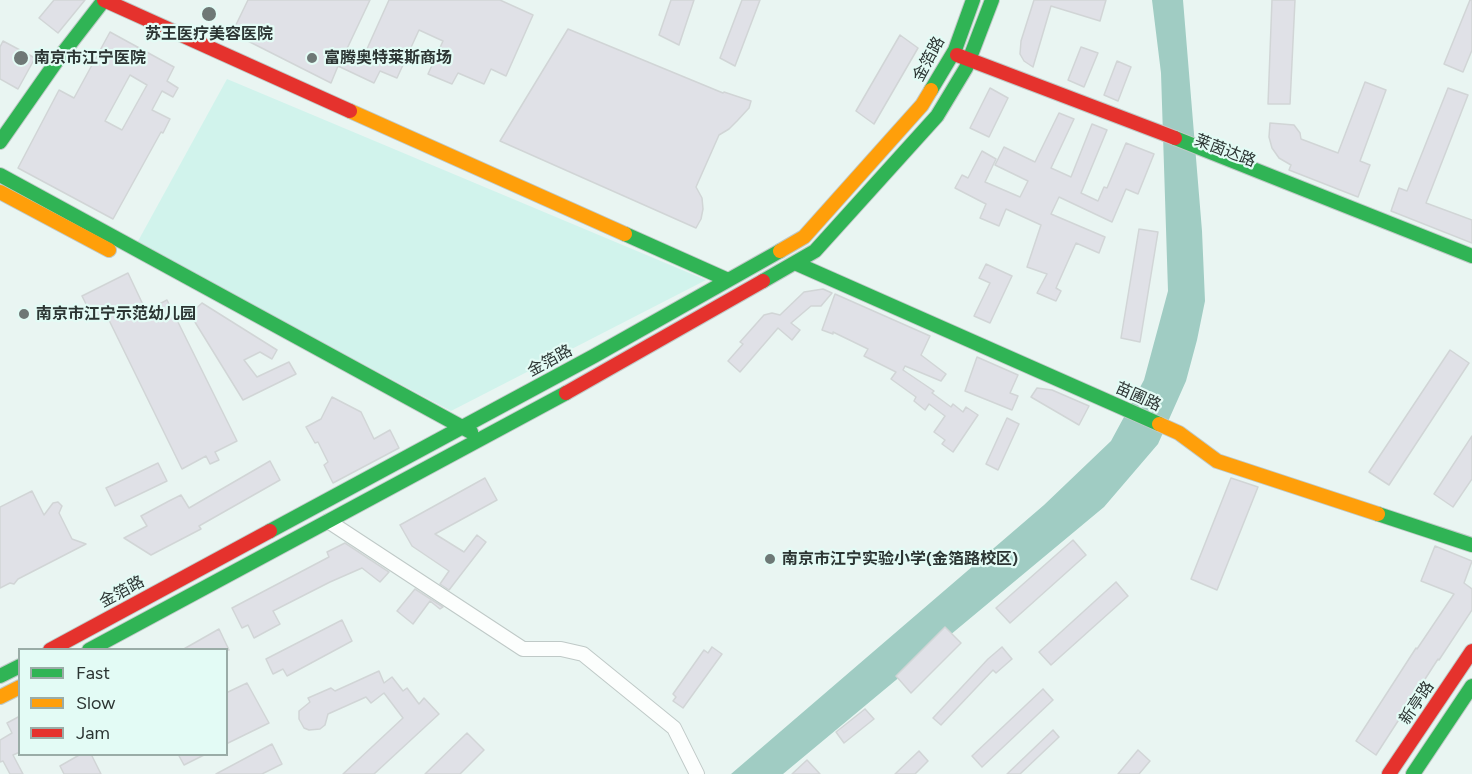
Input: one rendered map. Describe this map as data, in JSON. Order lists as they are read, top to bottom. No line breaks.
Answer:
{"streets":{"main road":["金箔路","莱茵达路","苗圃路","新亭路"]},"crossings":[["金箔路","莱茵达路"]],"places":["苏王医疗美容医院","南京市江宁医院","富腾奥特莱斯商场","南京市江宁示范幼儿园","南京市江宁实验小学(金箔路校区)"],"legend":["Fast","Slow","Jam"]}
